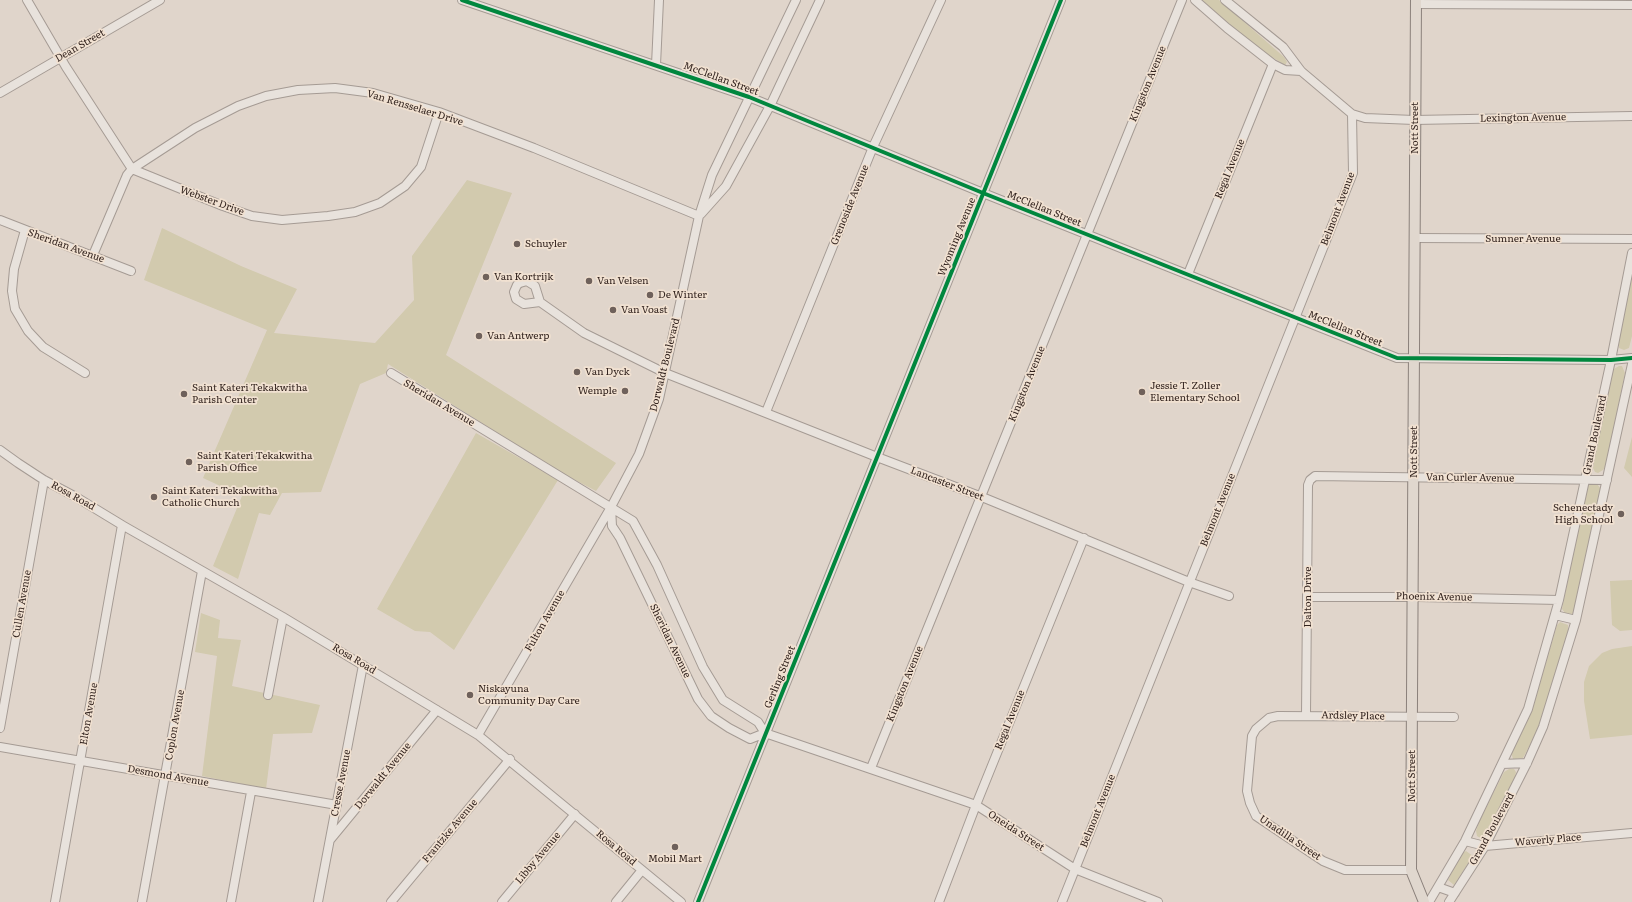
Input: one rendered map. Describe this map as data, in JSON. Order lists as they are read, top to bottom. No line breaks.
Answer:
{"streets":{"main road":["Nott Street"],"street":["Dean Street","McClellan Street","Kingston Avenue","Van Rensselaer Drive","Lexington Avenue","Regal Avenue","Webster Drive","Grenoside Avenue","Belmont Avenue","Wyoming Avenue","Sumner Avenue","Sheridan Avenue","Dorwaldt Boulevard","Grand Boulevard","Van Curler Avenue","Lancaster Street","Rosa Road","Dalton Drive","Phoenix Avenue","Cullen Avenue","Fulton Avenue","Gerling Street","Elton Avenue","Ardsley Place","Coplon Avenue","Desmond Avenue","Dorwaldt Avenue","Cresse Avenue","Frantzke Avenue","Oneida Street","Unadilla Street","Waverly Place","Libby Avenue"]},"crossings":[["McClellan Street","Kingston Avenue"],["McClellan Street","Nott Street"],["McClellan Street","Regal Avenue"],["McClellan Street","Grenoside Avenue"],["McClellan Street","Belmont Avenue"],["McClellan Street","Wyoming Avenue"],["McClellan Street","Dorwaldt Boulevard"],["McClellan Street","Grand Boulevard"],["Kingston Avenue","Lancaster Street"],["Kingston Avenue","Oneida Street"],["Van Rensselaer Drive","Webster Drive"],["Van Rensselaer Drive","Sheridan Avenue"],["Van Rensselaer Drive","Dorwaldt Boulevard"],["Lexington Avenue","Nott Street"],["Lexington Avenue","Belmont Avenue"],["Nott Street","Sumner Avenue"],["Nott Street","Van Curler Avenue"],["Nott Street","Phoenix Avenue"],["Nott Street","Ardsley Place"],["Nott Street","Unadilla Street"],["Regal Avenue","Lancaster Street"],["Regal Avenue","Oneida Street"],["Grenoside Avenue","Lancaster Street"],["Belmont Avenue","Lancaster Street"],["Belmont Avenue","Oneida Street"],["Wyoming Avenue","Lancaster Street"],["Wyoming Avenue","Gerling Street"],["Sheridan Avenue","Dorwaldt Boulevard"],["Sheridan Avenue","Fulton Avenue"],["Sheridan Avenue","Gerling Street"],["Dorwaldt Boulevard","Lancaster Street"],["Dorwaldt Boulevard","Fulton Avenue"],["Grand Boulevard","Van Curler Avenue"],["Grand Boulevard","Phoenix Avenue"],["Grand Boulevard","Waverly Place"],["Van Curler Avenue","Dalton Drive"],["Lancaster Street","Gerling Street"],["Rosa Road","Cullen Avenue"],["Rosa Road","Fulton Avenue"],["Rosa Road","Elton Avenue"],["Rosa Road","Coplon Avenue"],["Rosa Road","Dorwaldt Avenue"],["Rosa Road","Cresse Avenue"],["Rosa Road","Frantzke Avenue"],["Rosa Road","Libby Avenue"],["Dalton Drive","Phoenix Avenue"],["Dalton Drive","Ardsley Place"],["Elton Avenue","Desmond Avenue"],["Ardsley Place","Unadilla Street"],["Coplon Avenue","Desmond Avenue"],["Desmond Avenue","Cresse Avenue"],["Dorwaldt Avenue","Cresse Avenue"]],"places":["Schuyler","Van Kortrijk","Van Velsen","De Winter","Van Voast","Van Antwerp","Van Dyck","Wemple","Jessie T. Zoller Elementary School","Saint Kateri Tekakwitha Parish Center","Saint Kateri Tekakwitha Parish Office","Saint Kateri Tekakwitha Catholic Church","Schenectady High School","Niskayuna Community Day Care","Mobil Mart"]}
